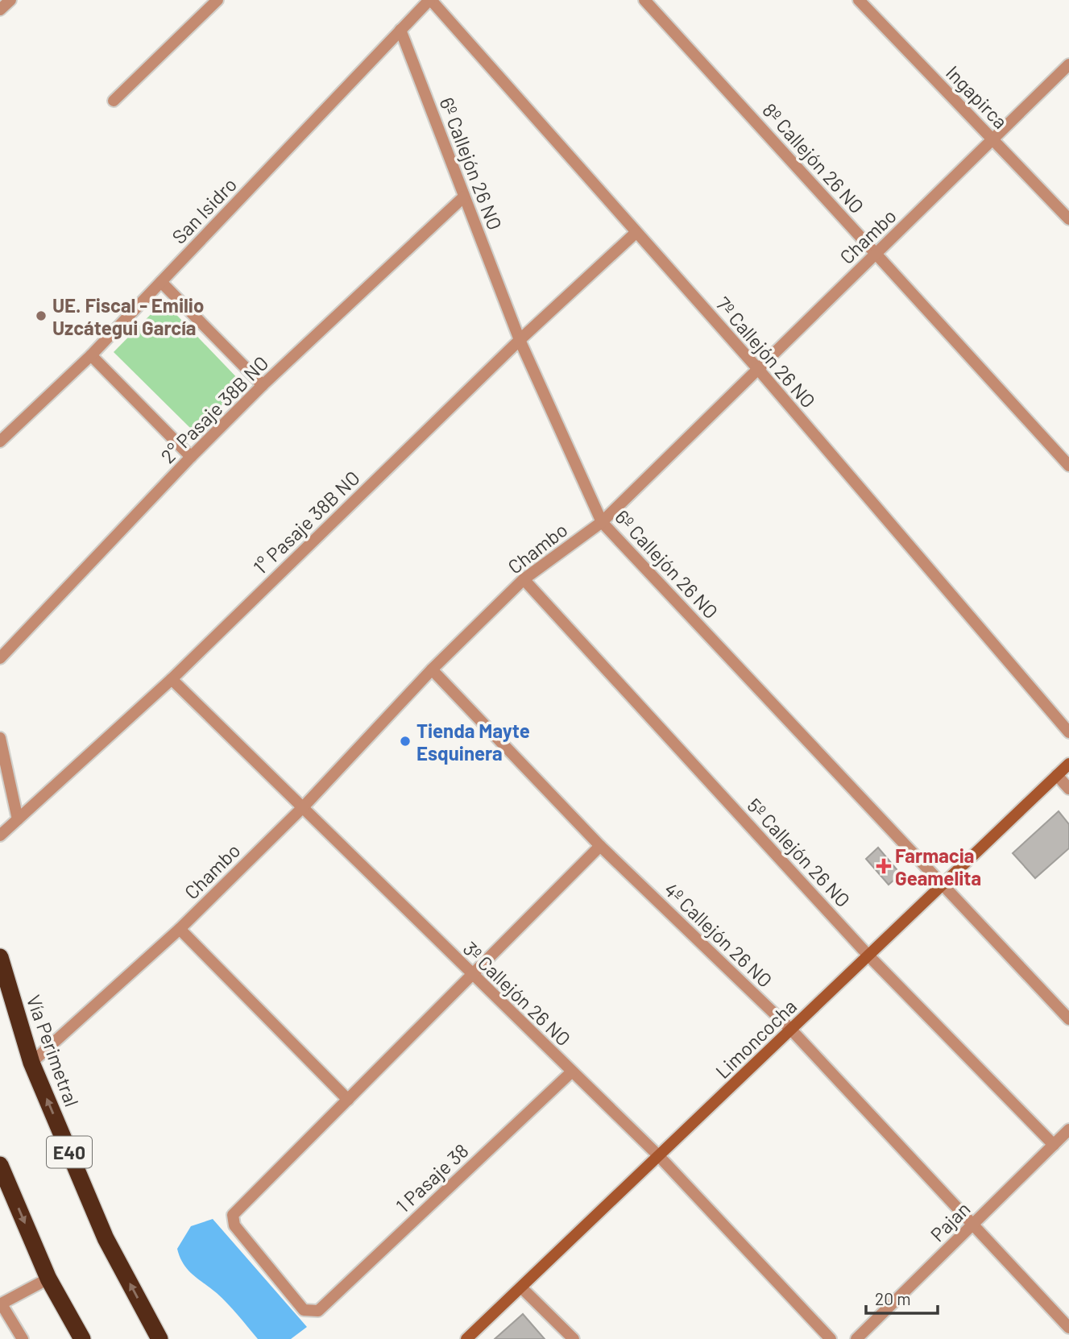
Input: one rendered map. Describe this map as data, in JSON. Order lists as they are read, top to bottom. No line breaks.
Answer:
{"streets":{"highway":["Vía Perimetral","E40"],"street":["Ingapirca","8º Callejón 26 NO","6º Callejón 26 NO","San Isidro","Chambo","7º Callejón 26 NO","2° Pasaje 38B NO","1° Pasaje 38B NO","5º Callejón 26 NO","4º Callejón 26 NO","3º Callejón 26 NO","Limoncocha","1 Pasaje 38","Pajan"]},"crossings":[["Ingapirca","Chambo"],["8º Callejón 26 NO","Chambo"],["6º Callejón 26 NO","San Isidro"],["6º Callejón 26 NO","Chambo"],["6º Callejón 26 NO","2° Pasaje 38B NO"],["6º Callejón 26 NO","1° Pasaje 38B NO"],["6º Callejón 26 NO","Limoncocha"],["San Isidro","7º Callejón 26 NO"],["Chambo","7º Callejón 26 NO"],["Chambo","5º Callejón 26 NO"],["Chambo","4º Callejón 26 NO"],["Chambo","3º Callejón 26 NO"],["Chambo","Vía Perimetral"],["7º Callejón 26 NO","1° Pasaje 38B NO"],["1° Pasaje 38B NO","3º Callejón 26 NO"],["5º Callejón 26 NO","Limoncocha"],["5º Callejón 26 NO","Pajan"],["4º Callejón 26 NO","Limoncocha"],["4º Callejón 26 NO","Pajan"],["3º Callejón 26 NO","Limoncocha"],["3º Callejón 26 NO","1 Pasaje 38"]],"places":{"other":["UE. Fiscal - Emilio Uzcátegui García","Tienda Mayte Esquinera"],"health":["Farmacia Geamelita"]},"scale_bar":"20 m"}
